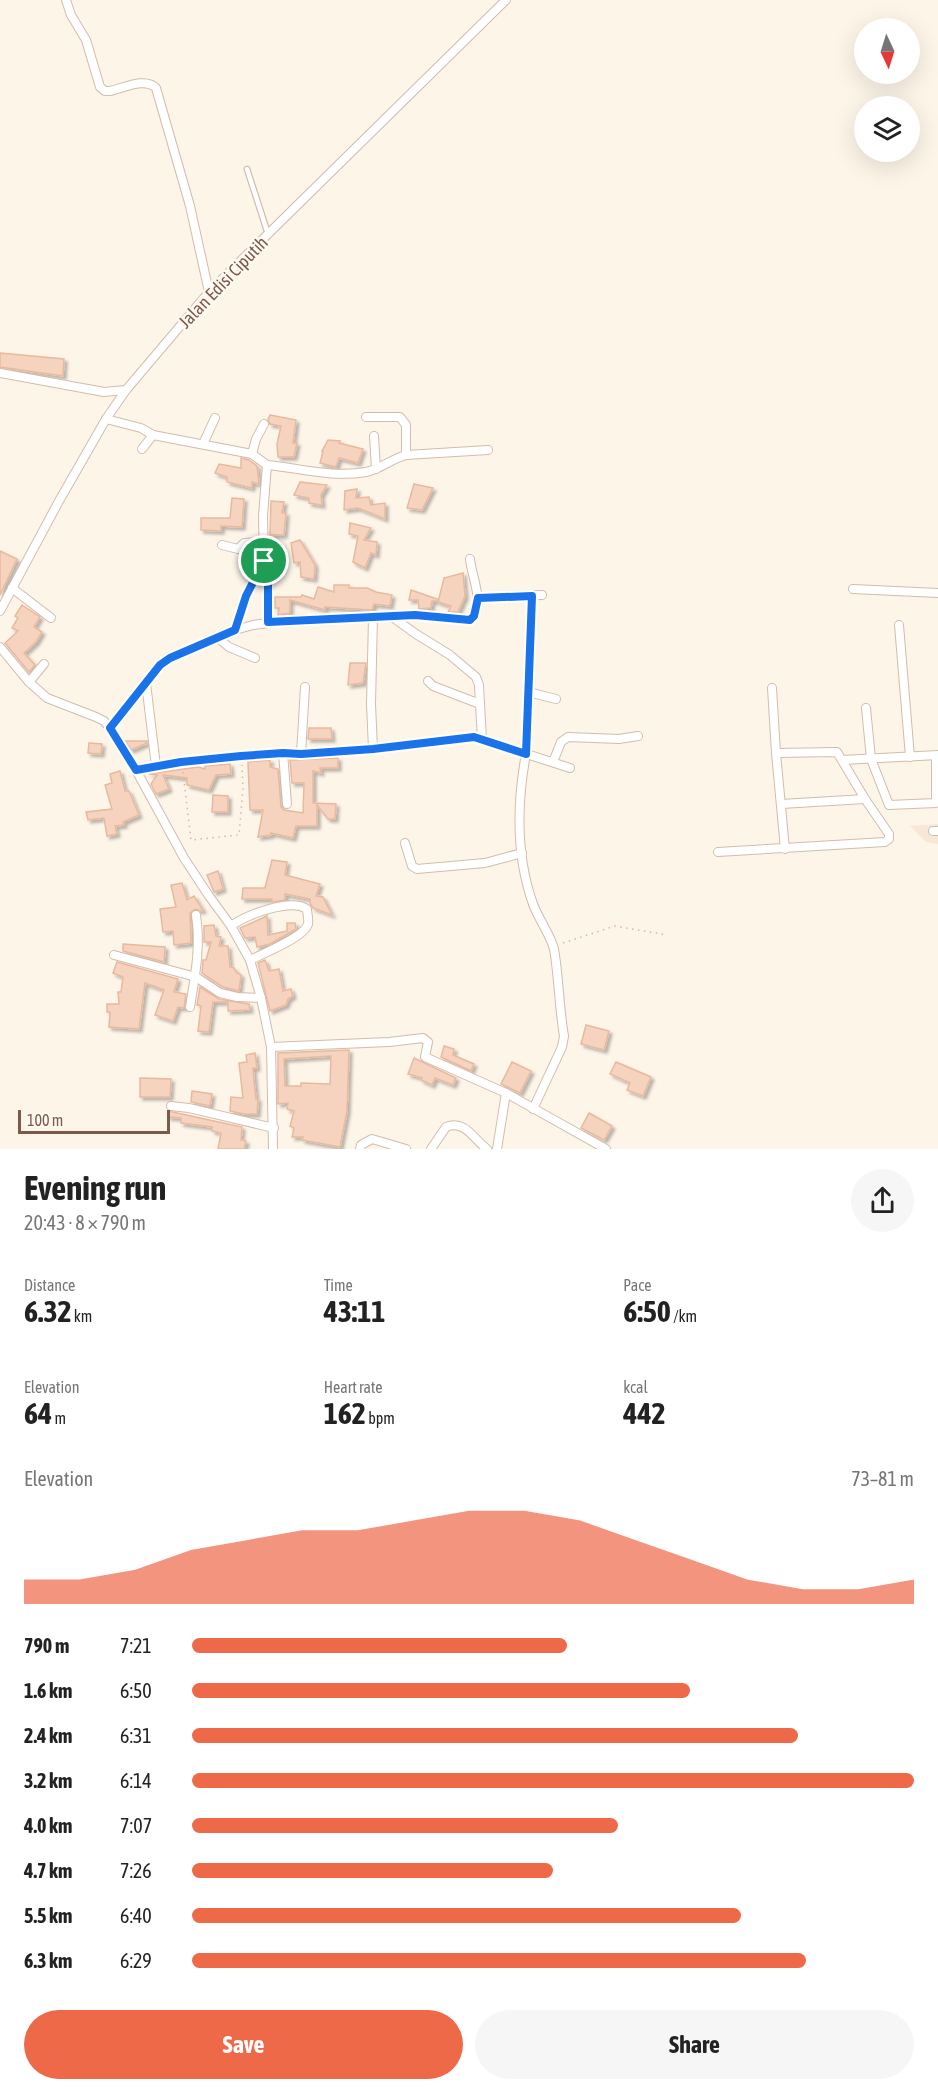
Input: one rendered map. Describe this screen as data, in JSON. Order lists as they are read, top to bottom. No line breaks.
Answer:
{"streets":{"street":["Jalan Edisi Ciputih"]},"scale_bar":"100 m","north":"bottom","page":{"scale":"100 m","heading":["Evening run","20:43 · 8 × 790 m"],"stats":[["Distance","6.32 km"],["Time","43:11"],["Pace","6:50 /km"],["Elevation","64 m"],["Heart rate","162 bpm"],["kcal","442"]],"chart":["Elevation","73–81 m"],"list":[{"name":"790 m","note":"7:21"},{"name":"1.6 km","note":"6:50"},{"name":"2.4 km","note":"6:31"},{"name":"3.2 km","note":"6:14"},{"name":"4.0 km","note":"7:07"},{"name":"4.7 km","note":"7:26"},{"name":"5.5 km","note":"6:40"},{"name":"6.3 km","note":"6:29"}],"buttons":["Save","Share"]}}
